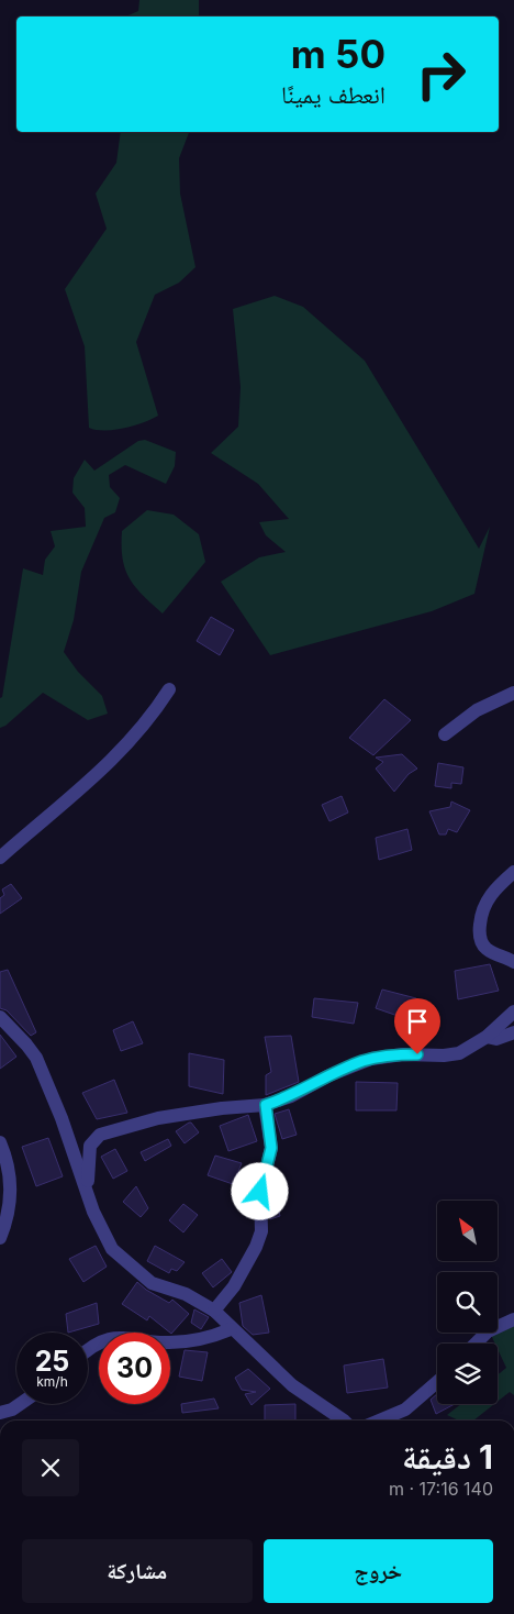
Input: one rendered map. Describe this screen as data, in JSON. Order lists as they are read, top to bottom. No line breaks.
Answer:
{"north":"top left","page":{"turn":["50 m","انعطف يمينًا"],"speed":"25 km/h","limit":"30","heading":["1 دقيقة","140 m · 17:16"],"buttons":["خروج","مشاركة"]}}
